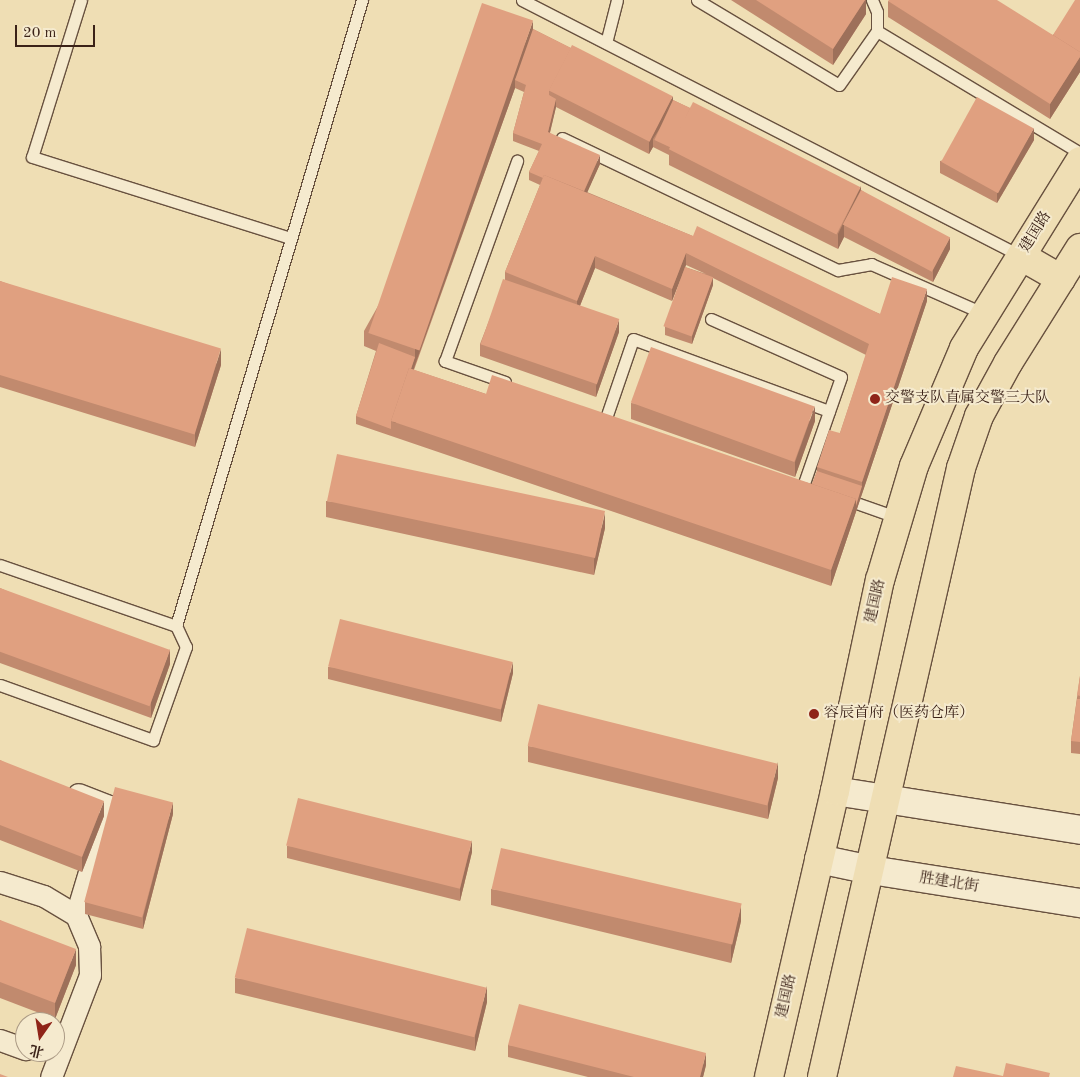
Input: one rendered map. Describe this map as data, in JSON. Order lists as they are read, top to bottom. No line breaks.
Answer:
{"streets":{"main road":["建国路","胜建北街"]},"crossings":[["建国路","胜建北街"]],"places":["交警支队直属交警三大队","容辰首府（医药仓库）"],"scale_bar":"20 m","north":"bottom"}
